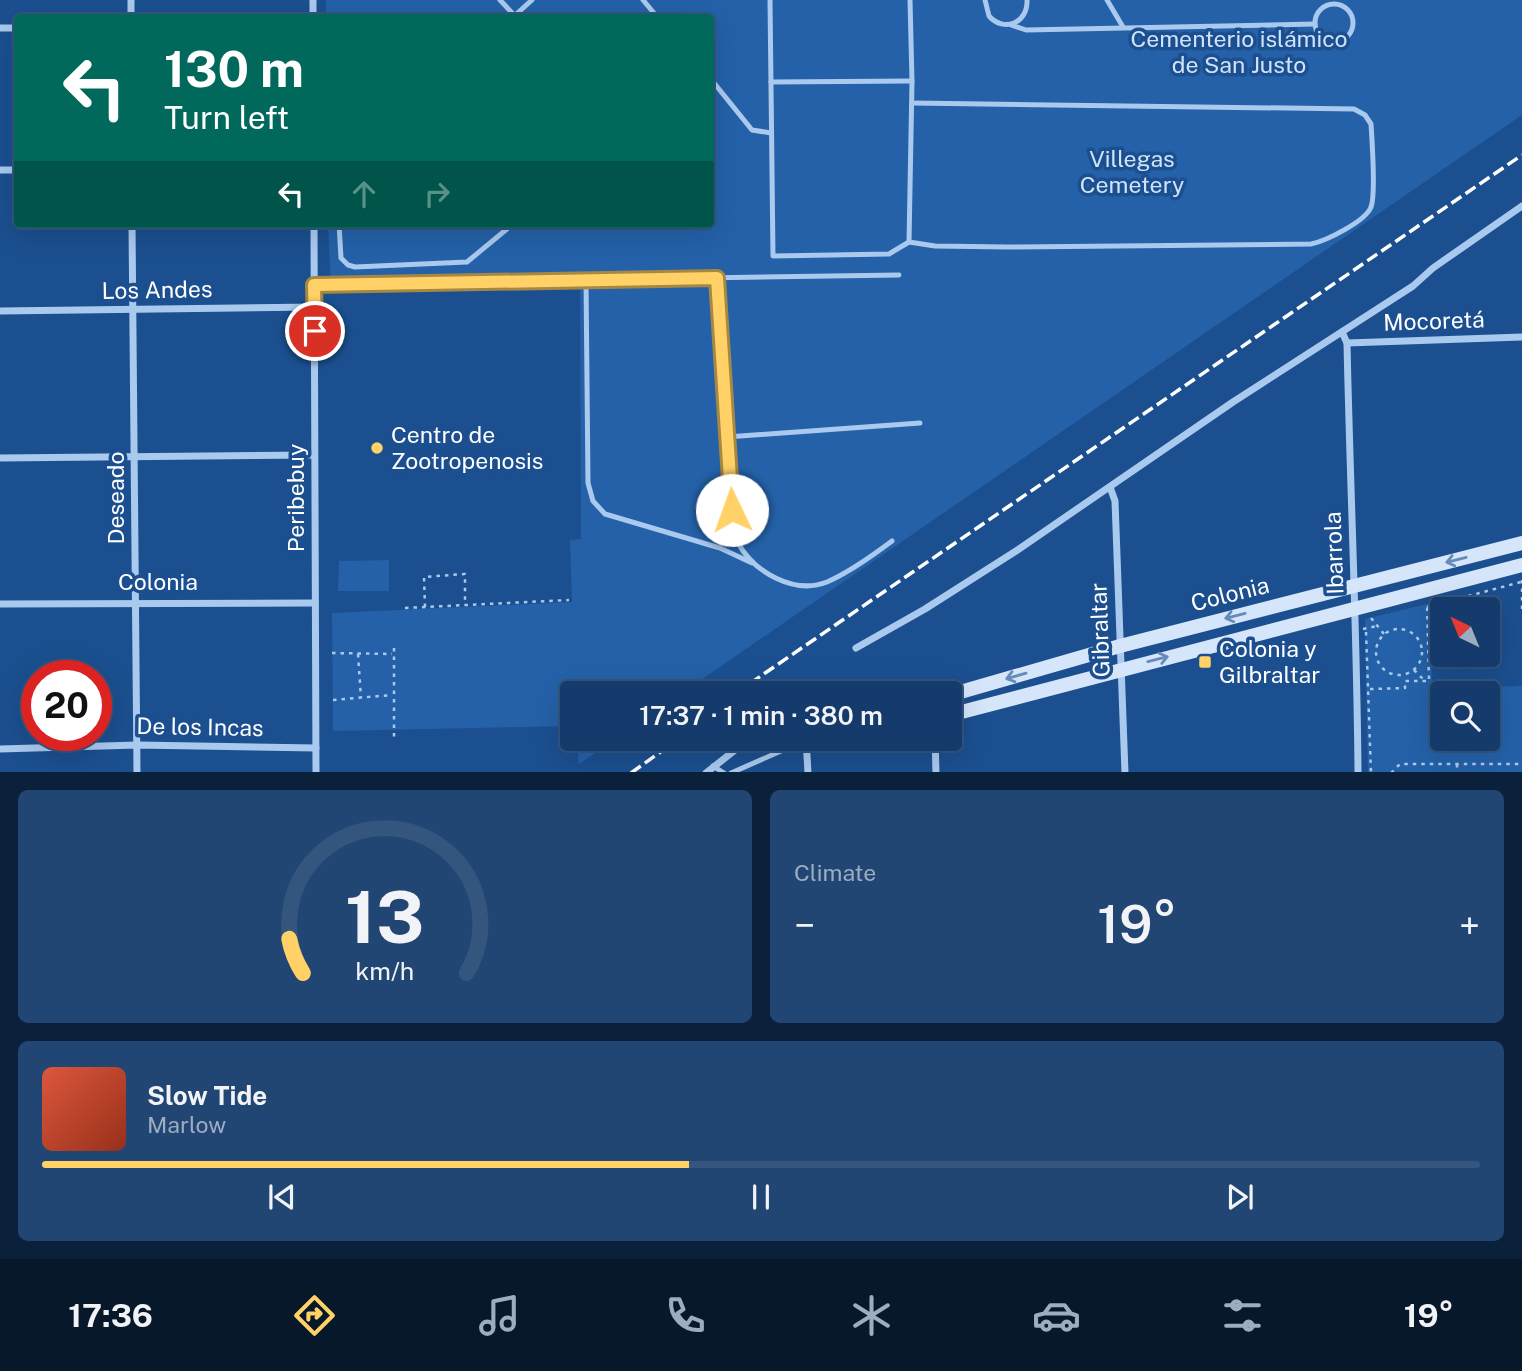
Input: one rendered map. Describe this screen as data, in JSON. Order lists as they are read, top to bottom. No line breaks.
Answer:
{"streets":{"street":["Los Andes","Mocoretá","Deseado","Peribebuy","Ibarrola","Colonia","Gibraltar","De los Incas"]},"crossings":[["Los Andes","Deseado"],["Los Andes","Peribebuy"],["Mocoretá","Ibarrola"],["Deseado","Colonia"],["Deseado","De los Incas"],["Peribebuy","Colonia"],["Peribebuy","De los Incas"],["Ibarrola","Colonia"],["Colonia","Gibraltar"]],"parks":["Cementerio islámico de San Justo","Villegas Cemetery"],"places":{"other":["Centro de Zootropenosis"],"transit":["Colonia y Gilbraltar"]},"north":"top left","page":{"turn":["130 m","Turn left"],"limit":"20","trip":"17:37 · 1 min · 380 m","tile":"Climate","heat":["−","19°","+"],"song":["Slow Tide","Marlow"],"tabs":["17:36","19°"],"gauge":["13","km/h"]}}
